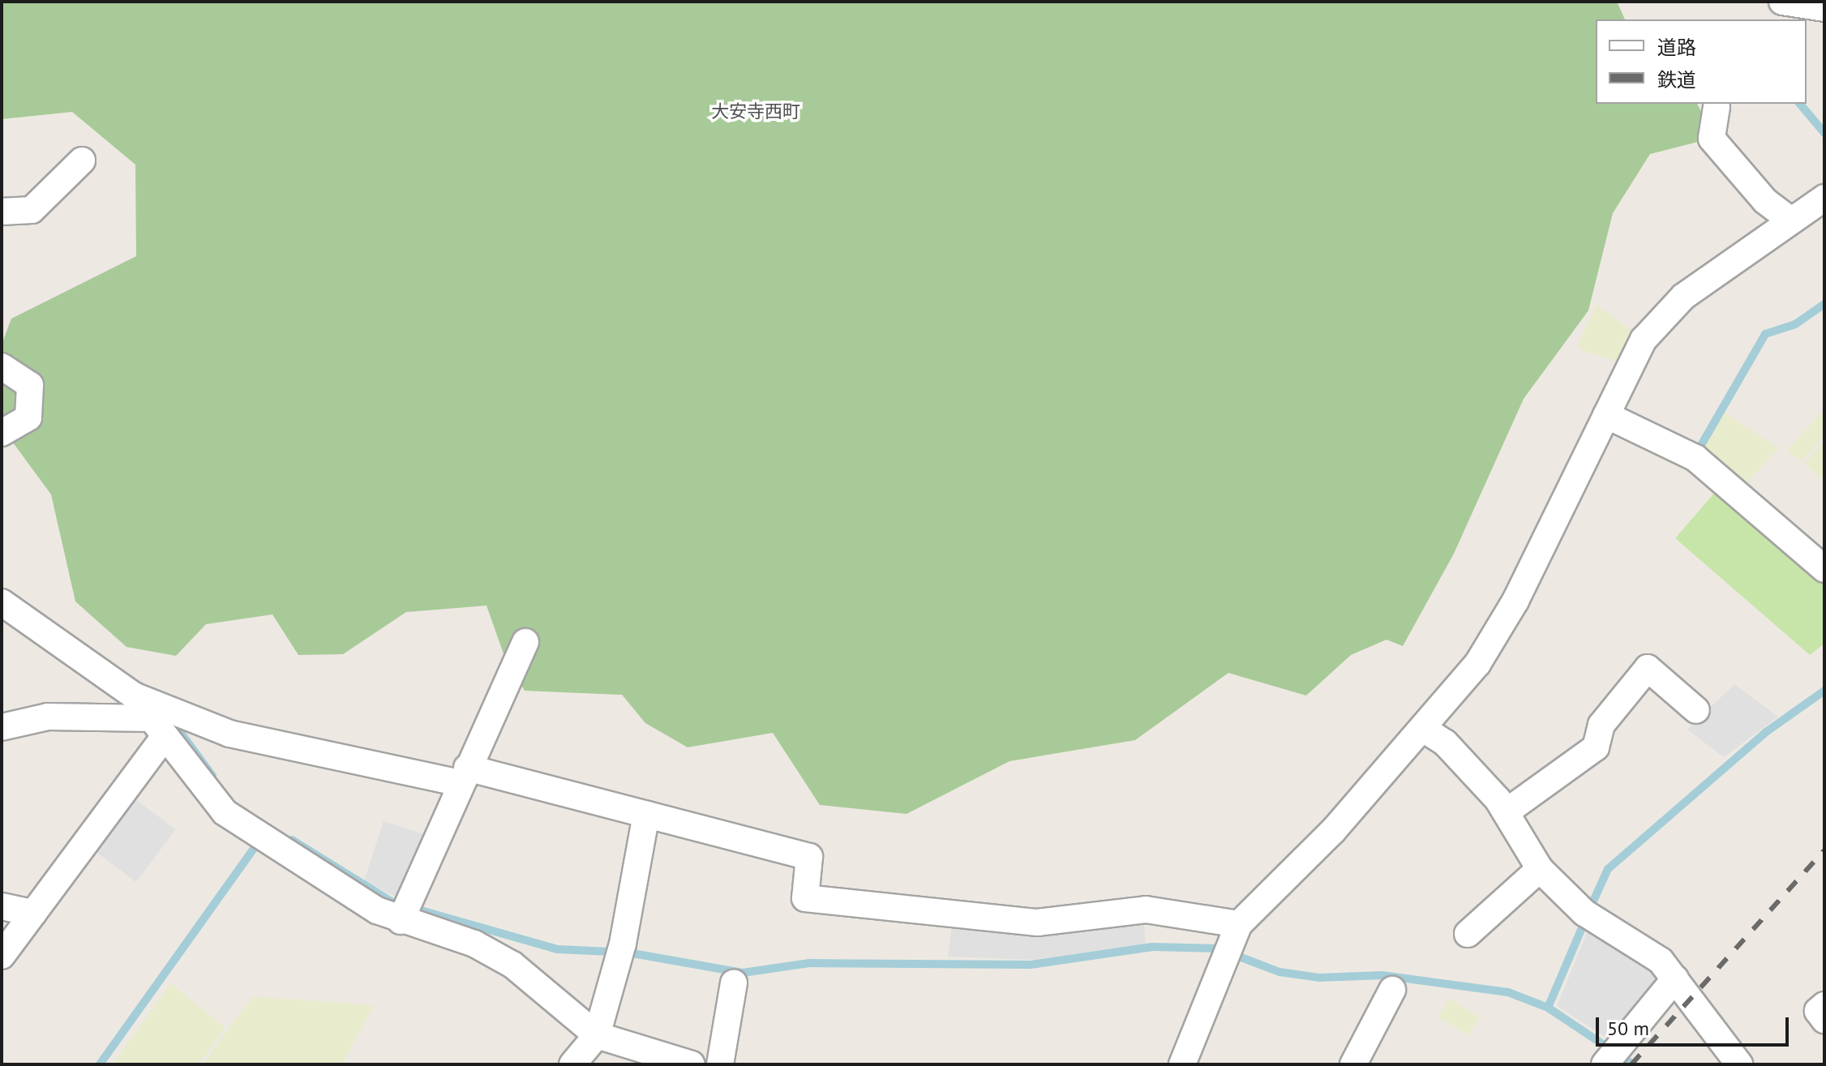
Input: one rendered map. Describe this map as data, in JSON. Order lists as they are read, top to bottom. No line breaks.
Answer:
{"districts":["大安寺西町"],"legend":["道路","鉄道"],"scale_bar":"50 m"}
